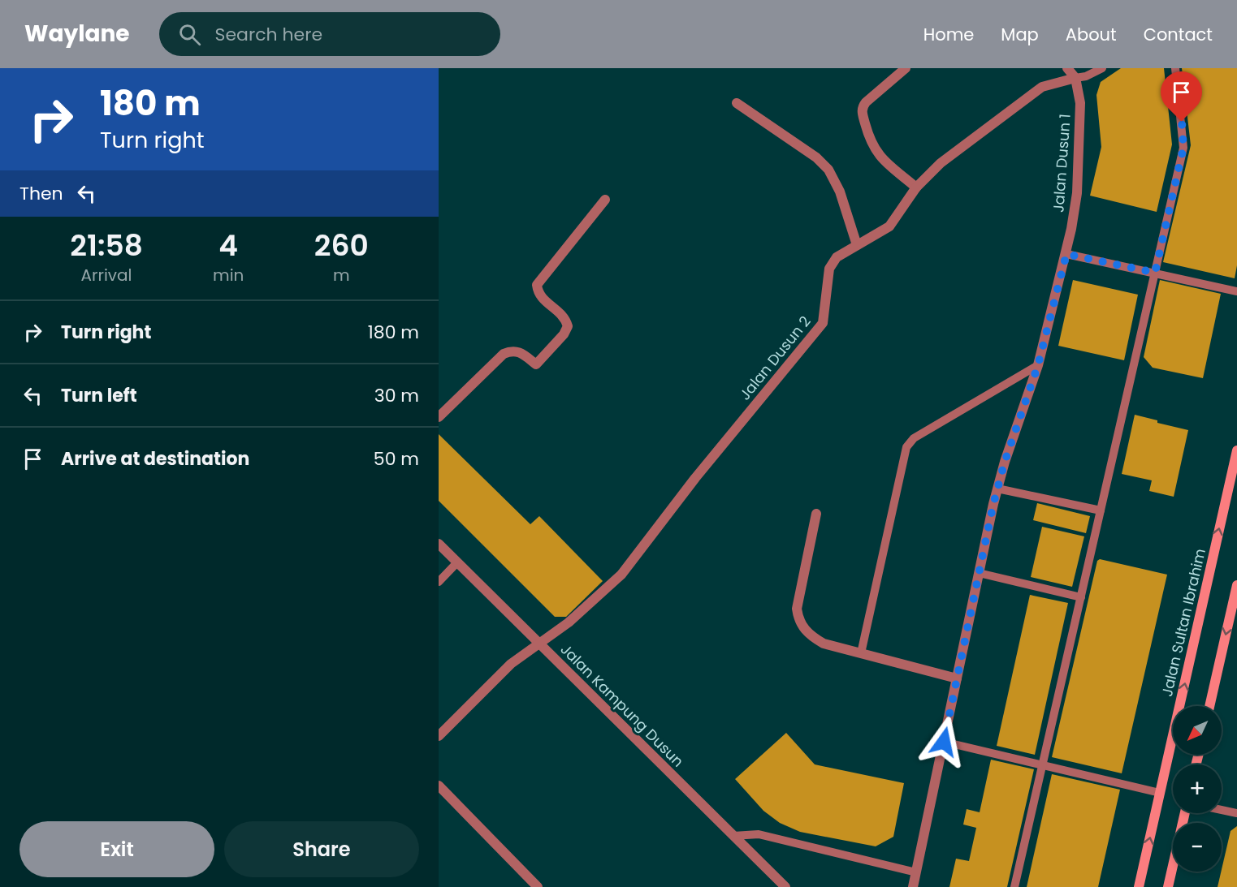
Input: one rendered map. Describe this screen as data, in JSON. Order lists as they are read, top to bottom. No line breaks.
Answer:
{"streets":{"main road":["Jalan Sultan Ibrahim"],"street":["Jalan Dusun 1","Jalan Dusun 2","Jalan Kampung Dusun"]},"crossings":[["Jalan Dusun 1","Jalan Dusun 2"],["Jalan Dusun 2","Jalan Kampung Dusun"]],"north":"bottom left","page":{"header":"Waylane","search":"Search here","nav":["Home","Map","About","Contact"],"turn":["180 m","Turn right"],"then":"Then","eta":["21:58","Arrival","4","min","260","m"],"list":[{"name":"Turn right","value":"180 m"},{"name":"Turn left","value":"30 m"},{"name":"Arrive at destination","value":"50 m"}],"map_buttons":["+","−"],"buttons":["Exit","Share"]}}
